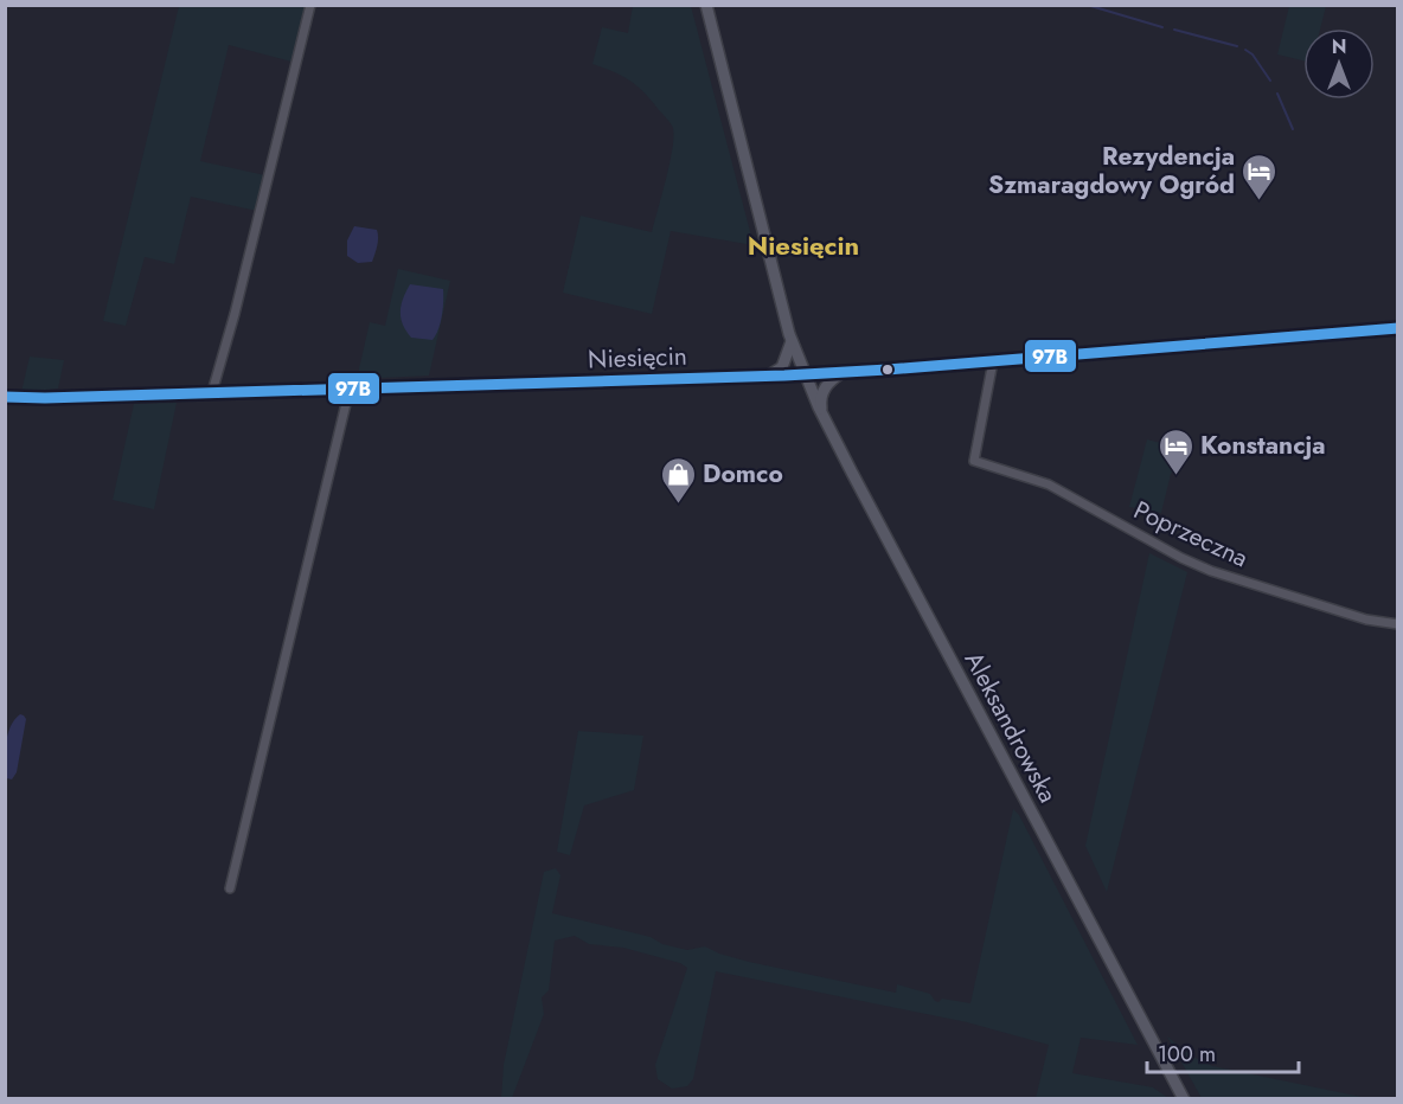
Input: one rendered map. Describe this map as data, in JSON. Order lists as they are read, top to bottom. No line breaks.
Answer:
{"streets":{"street":["Niesięcin","Poprzeczna","Aleksandrowska"]},"crossings":[["Niesięcin","Poprzeczna"],["Niesięcin","Aleksandrowska"]],"districts":["Niesięcin"],"places":{"hotel":["Rezydencja Szmaragdowy Ogród","Konstancja"],"shop":["Domco"]},"lines":["transit line 97B"],"scale_bar":"100 m","north":"top"}
